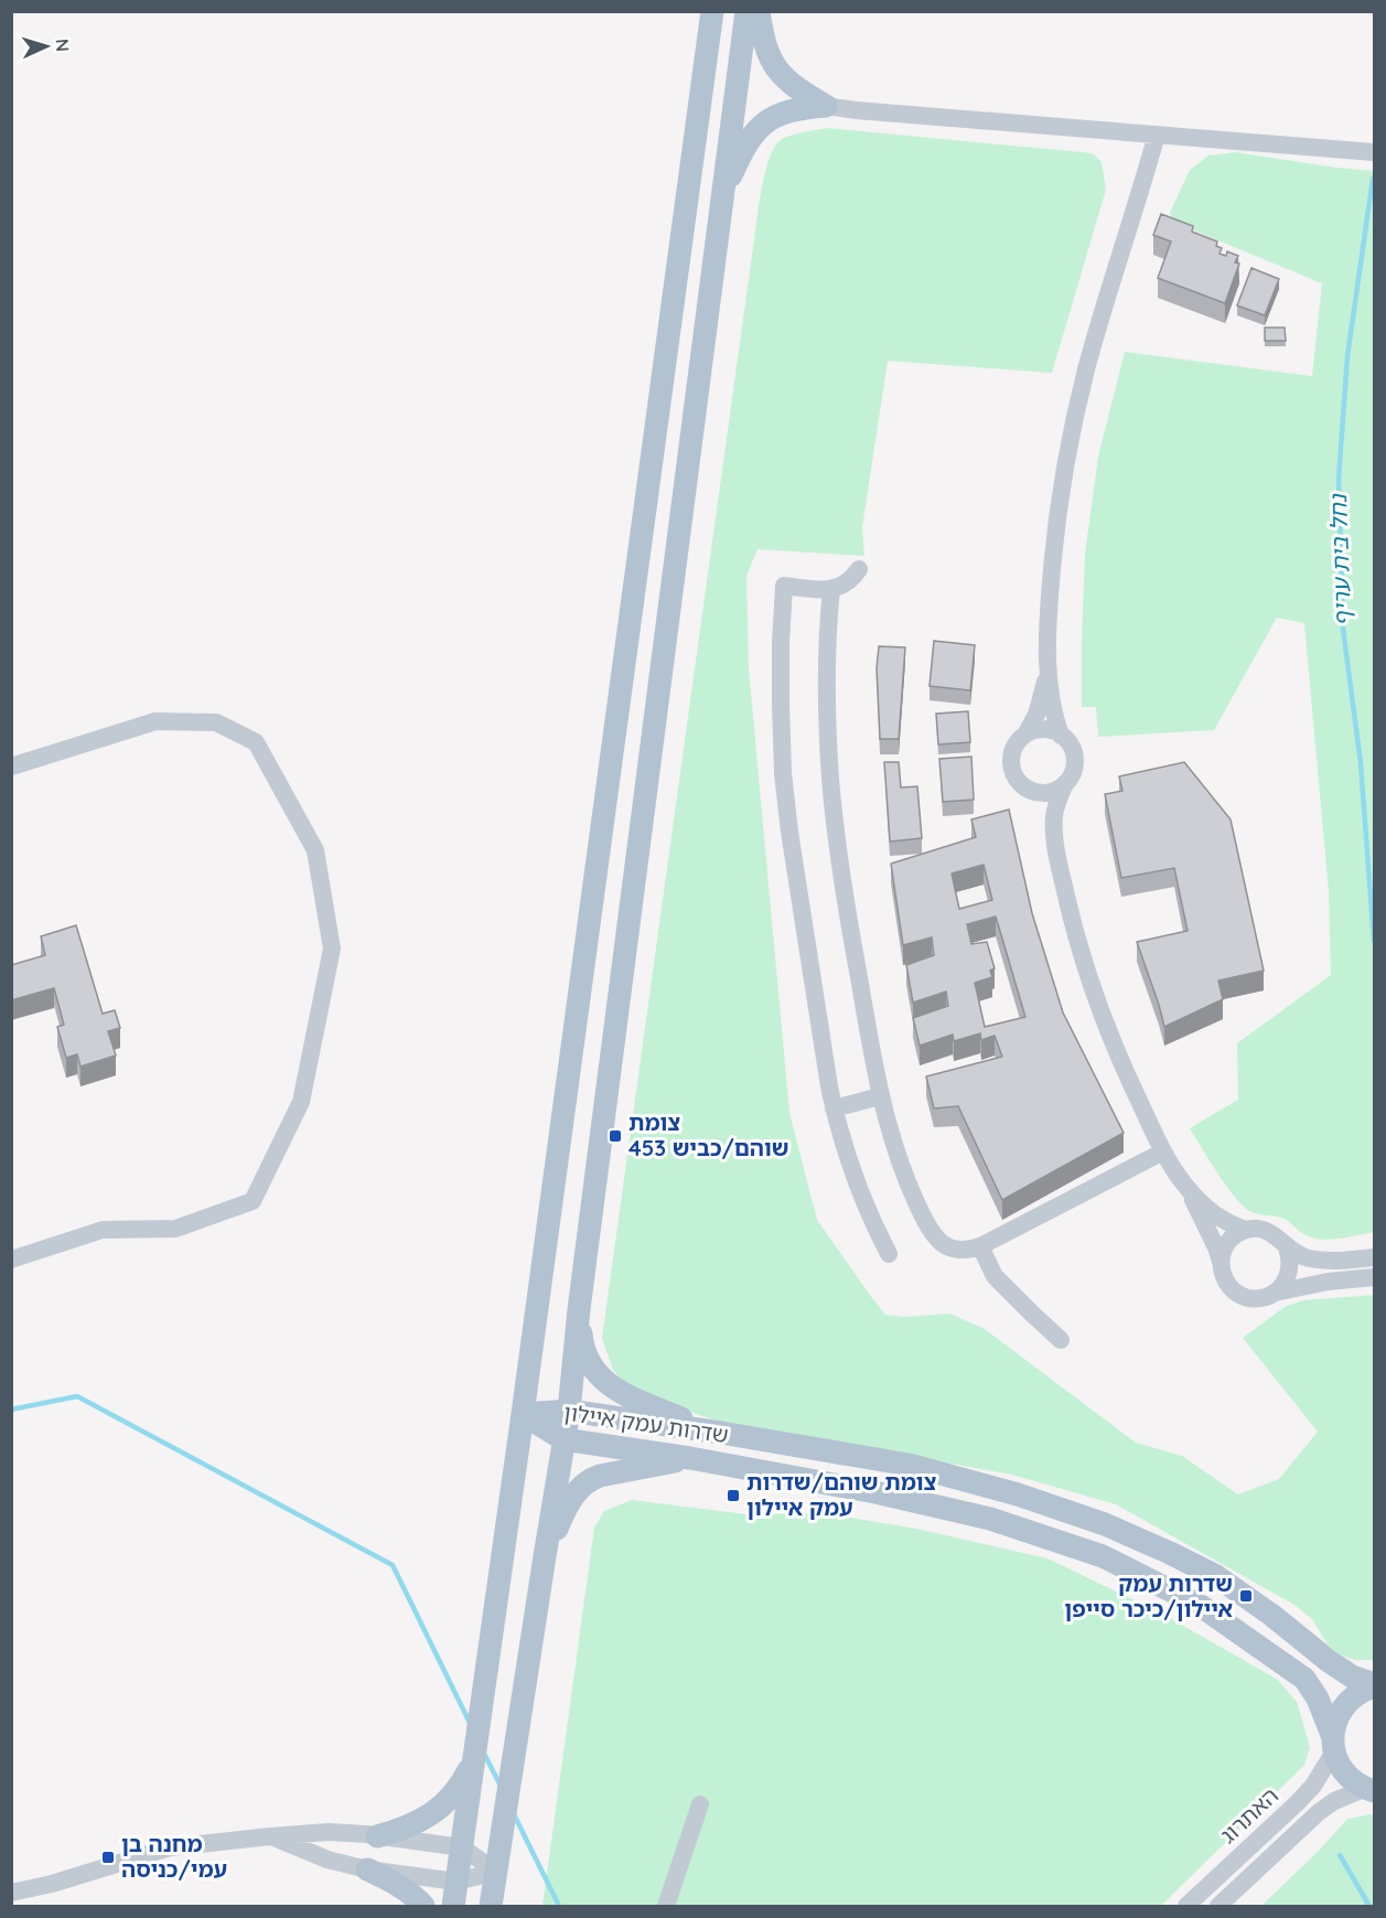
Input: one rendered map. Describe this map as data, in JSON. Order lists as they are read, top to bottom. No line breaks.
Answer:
{"streets":{"main road":["שדרות עמק איילון"],"street":["האתרוג"]},"crossings":[["שדרות עמק איילון","האתרוג"]],"water":["נחל בית עריף"],"places":{"transit":["צומת שוהם/כביש 453","צומת שוהם/שדרות עמק איילון","שדרות עמק איילון/כיכר סייפן","מחנה בן עמי/כניסה"]},"north":"right"}
